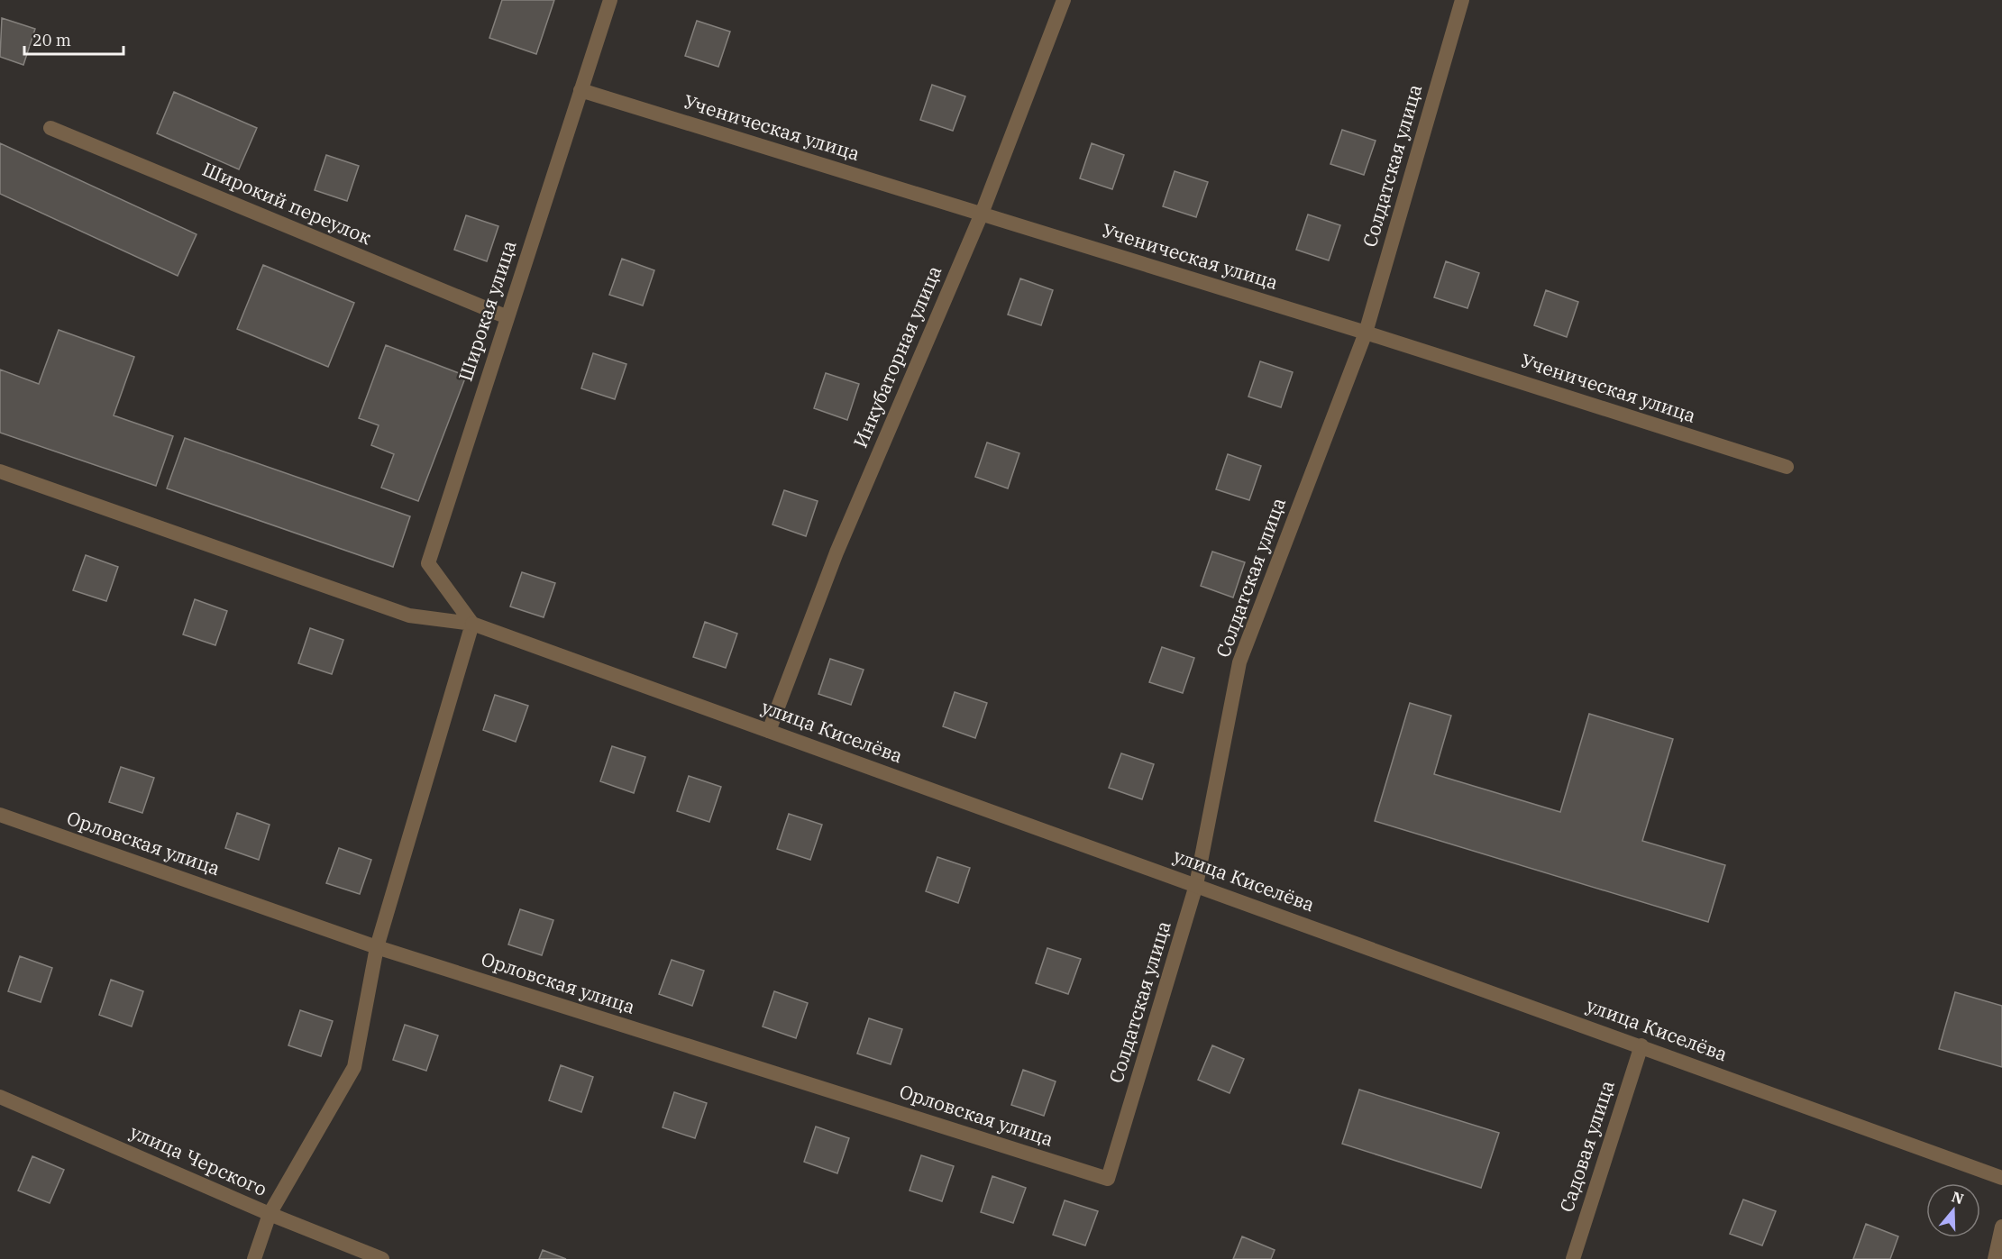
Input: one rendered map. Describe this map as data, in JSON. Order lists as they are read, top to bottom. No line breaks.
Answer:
{"streets":{"street":["Ученическая улица","Солдатская улица","Широкий переулок","Широкая улица","Инкубаторная улица","улица Киселёва","Орловская улица","Садовая улица","улица Черского"]},"crossings":[["Ученическая улица","Солдатская улица"],["Ученическая улица","Широкая улица"],["Ученическая улица","Инкубаторная улица"],["Солдатская улица","улица Киселёва"],["Солдатская улица","Орловская улица"],["Широкий переулок","Широкая улица"],["Широкая улица","улица Киселёва"],["Инкубаторная улица","улица Киселёва"],["улица Киселёва","Садовая улица"]],"scale_bar":"20 m","north":"top"}
